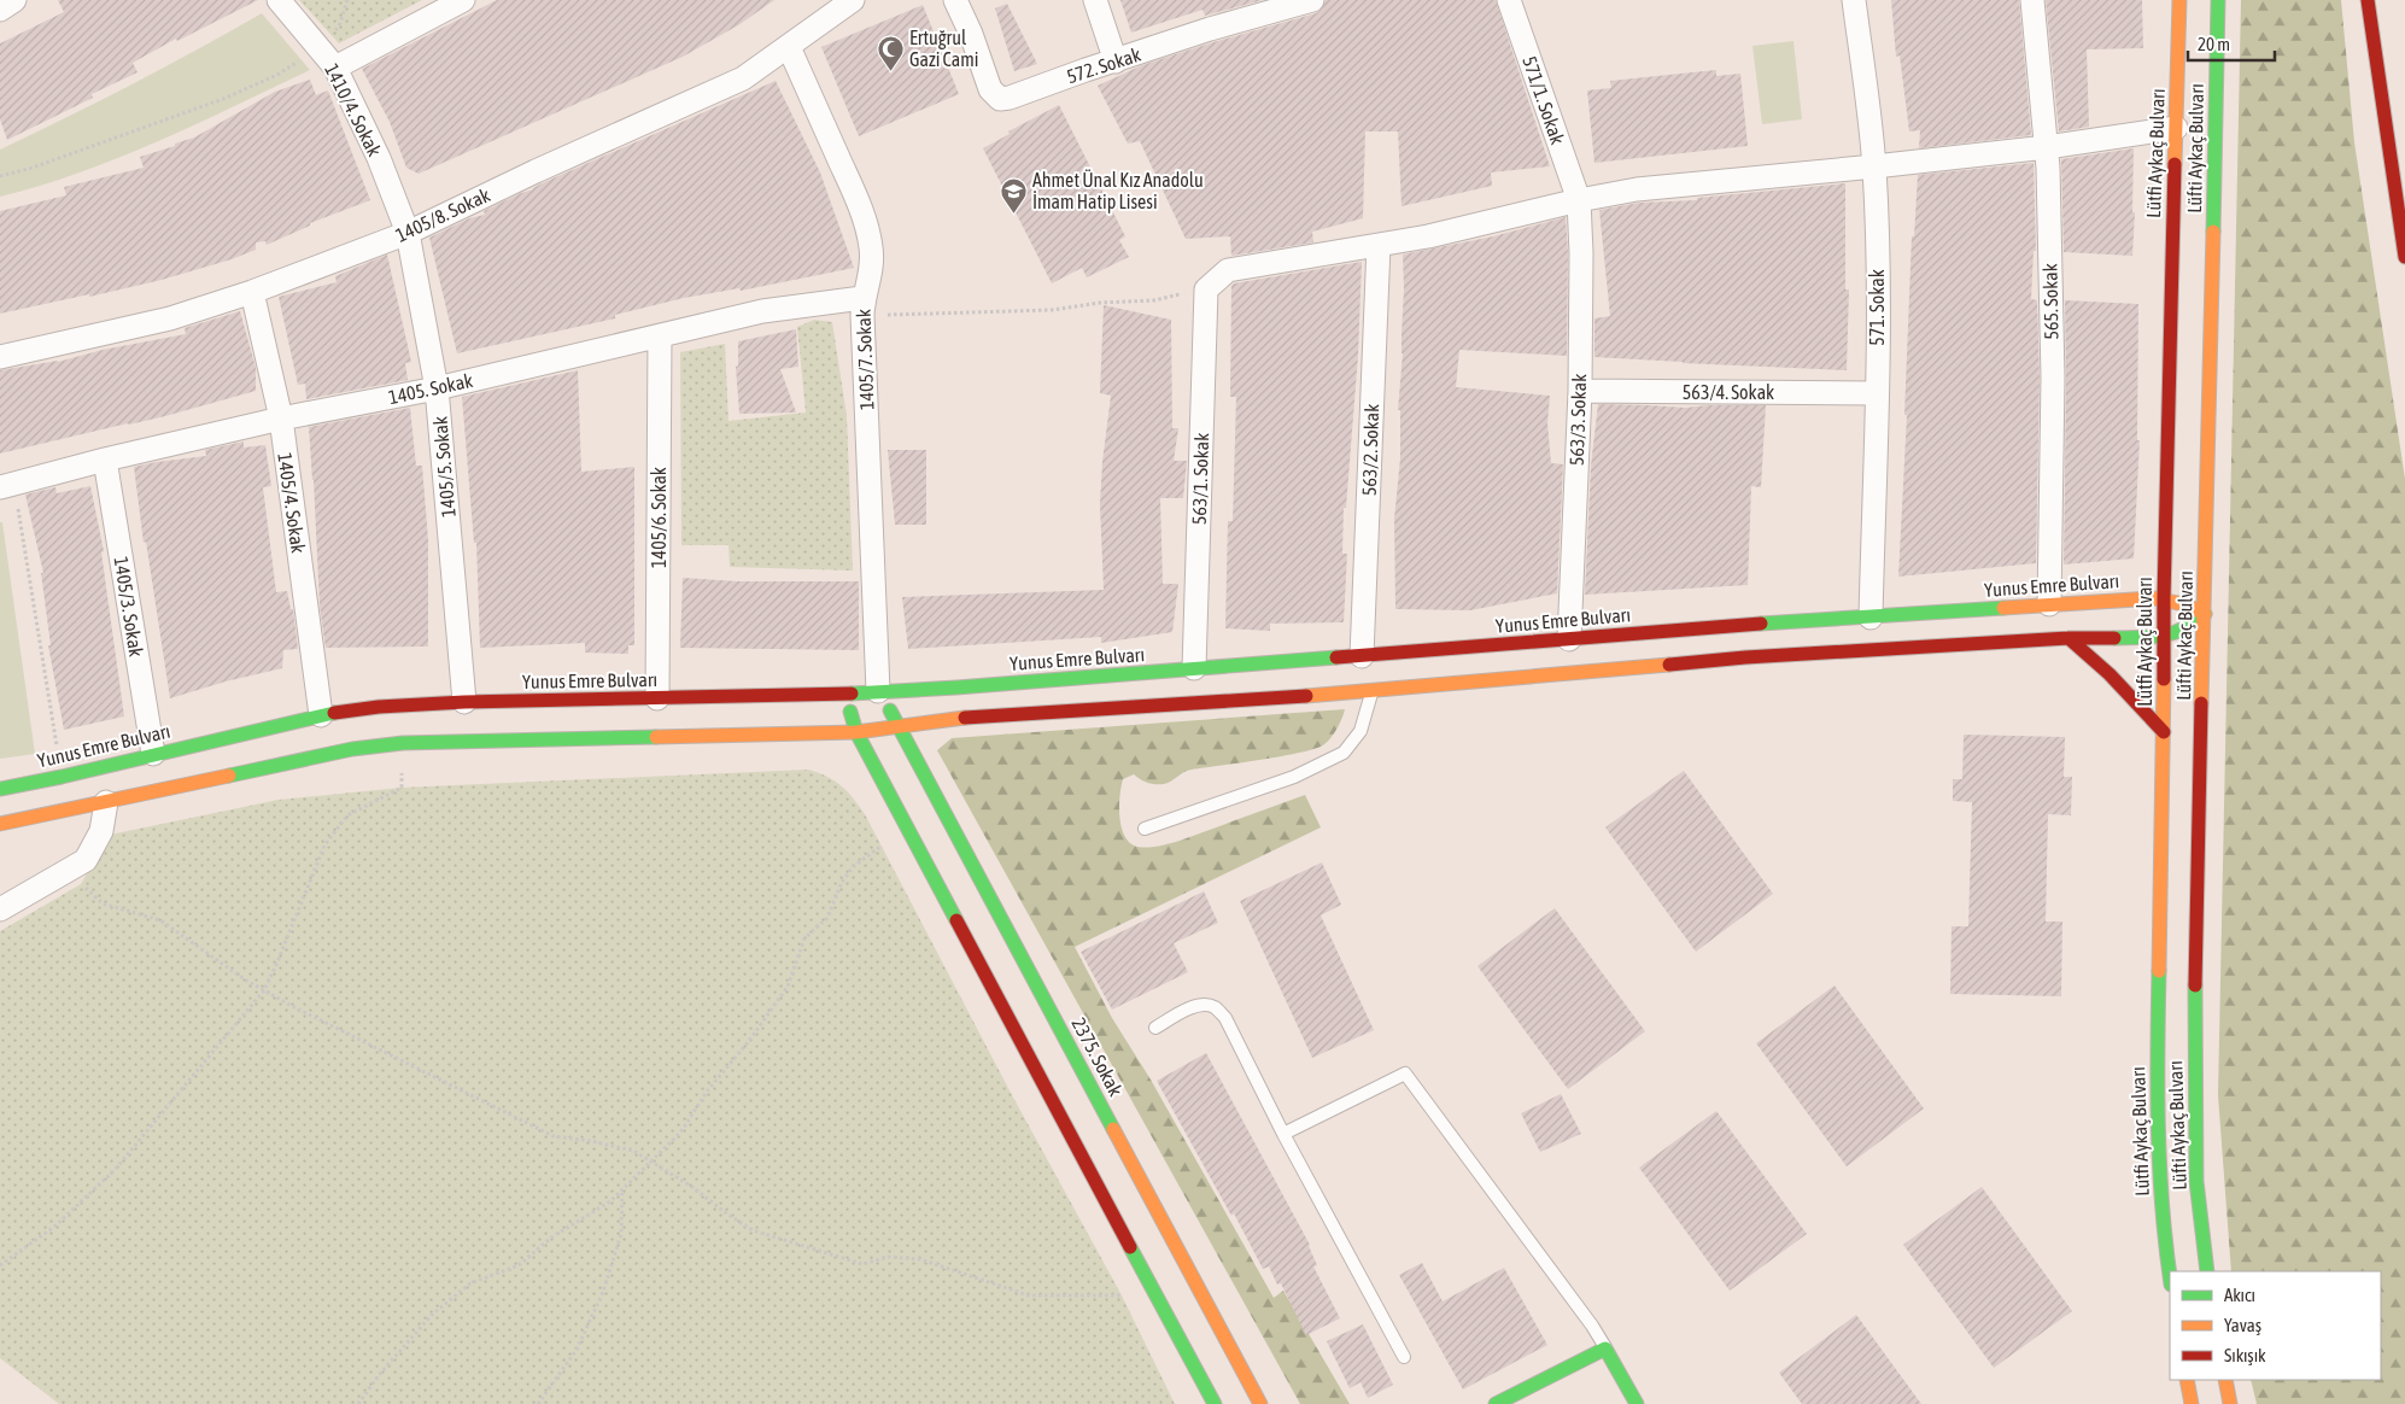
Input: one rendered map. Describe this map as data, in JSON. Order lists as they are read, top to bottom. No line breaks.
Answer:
{"streets":{"main road":["Lüfti Aykaç Bulvarı","Lütfi Aykaç Bulvarı","Yunus Emre Bulvarı","2375. Sokak"],"street":["572. Sokak","571/1. Sokak","1410/4. Sokak","1405/8. Sokak","565. Sokak","571. Sokak","1405/7. Sokak","1405. Sokak","563/4. Sokak","563/3. Sokak","563/2. Sokak","1405/5. Sokak","563/1. Sokak","1405/4. Sokak","1405/6. Sokak","1405/3. Sokak"]},"crossings":[["571/1. Sokak","563/3. Sokak"],["1410/4. Sokak","1405/8. Sokak"],["1410/4. Sokak","1405/5. Sokak"],["Lüfti Aykaç Bulvarı","Yunus Emre Bulvarı"],["Lütfi Aykaç Bulvarı","Yunus Emre Bulvarı"],["1405/8. Sokak","1405/7. Sokak"],["1405/8. Sokak","1405/5. Sokak"],["1405/8. Sokak","1405/4. Sokak"],["565. Sokak","Yunus Emre Bulvarı"],["571. Sokak","563/4. Sokak"],["571. Sokak","Yunus Emre Bulvarı"],["1405/7. Sokak","1405. Sokak"],["1405/7. Sokak","Yunus Emre Bulvarı"],["1405/7. Sokak","2375. Sokak"],["1405. Sokak","1405/5. Sokak"],["1405. Sokak","1405/4. Sokak"],["1405. Sokak","1405/6. Sokak"],["1405. Sokak","1405/3. Sokak"],["563/4. Sokak","563/3. Sokak"],["563/3. Sokak","Yunus Emre Bulvarı"],["563/2. Sokak","Yunus Emre Bulvarı"],["1405/5. Sokak","Yunus Emre Bulvarı"],["563/1. Sokak","Yunus Emre Bulvarı"],["1405/4. Sokak","Yunus Emre Bulvarı"],["1405/6. Sokak","Yunus Emre Bulvarı"],["Yunus Emre Bulvarı","1405/3. Sokak"],["Yunus Emre Bulvarı","2375. Sokak"]],"places":{"mosque":["Ertuğrul Gazi Cami"],"school or university":["Ahmet Ünal Kız Anadolu İmam Hatip Lisesi"]},"legend":["Akıcı","Yavaş","Sıkışık"],"scale_bar":"20 m"}
